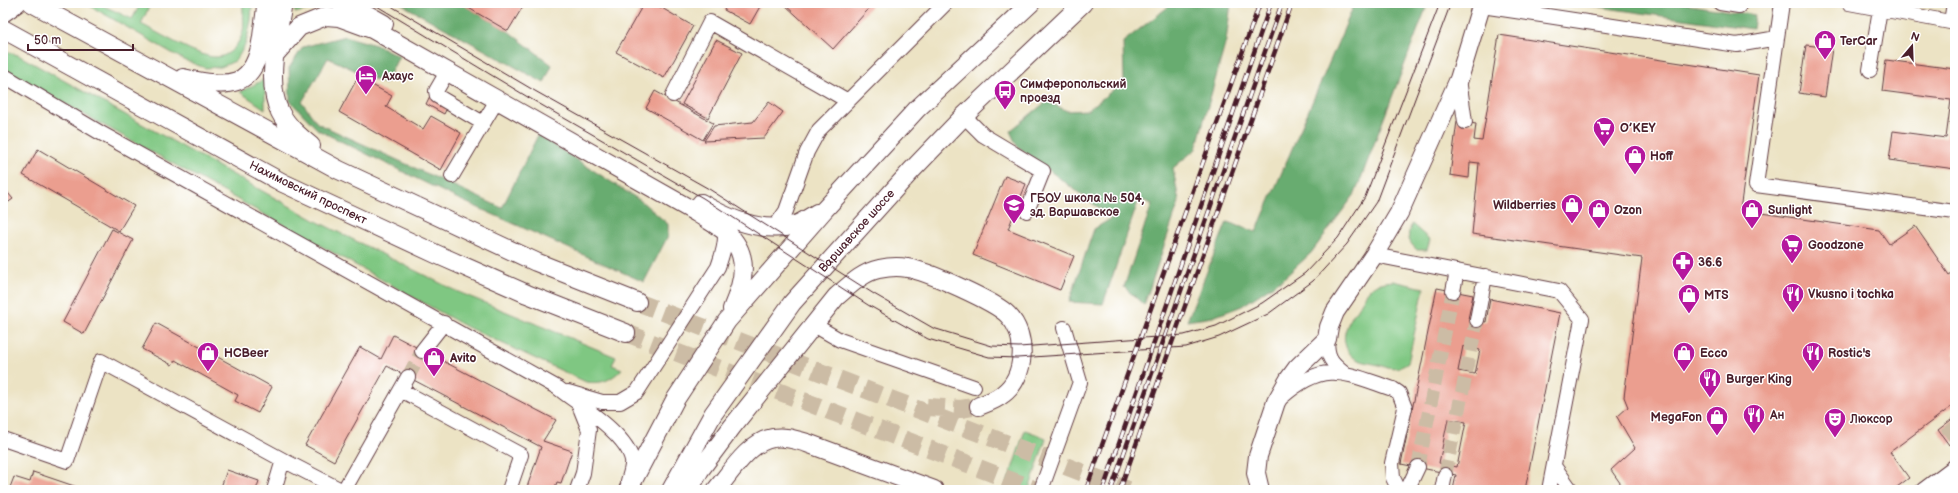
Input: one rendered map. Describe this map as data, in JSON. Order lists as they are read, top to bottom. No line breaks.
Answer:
{"streets":{"main road":["Нахимовский проспект","Варшавское шоссе"]},"places":{"shop":["TerCar","Hoff","Wildberries","Ozon","Sunlight","MTS","HCBeer","Ecco","Avito","MegaFon"],"hotel":["Ахаус"],"bus stop":["Симферопольский проезд"],"supermarket":["O’KEY","Goodzone"],"school or university":["ГБОУ школа № 504, зд. Варшавское"],"pharmacy":["36.6"],"restaurant":["Vkusno i tochka","Rostic's","Burger King","Ан"],"theatre":["Люксор"]},"scale_bar":"50 m","north":"top"}
